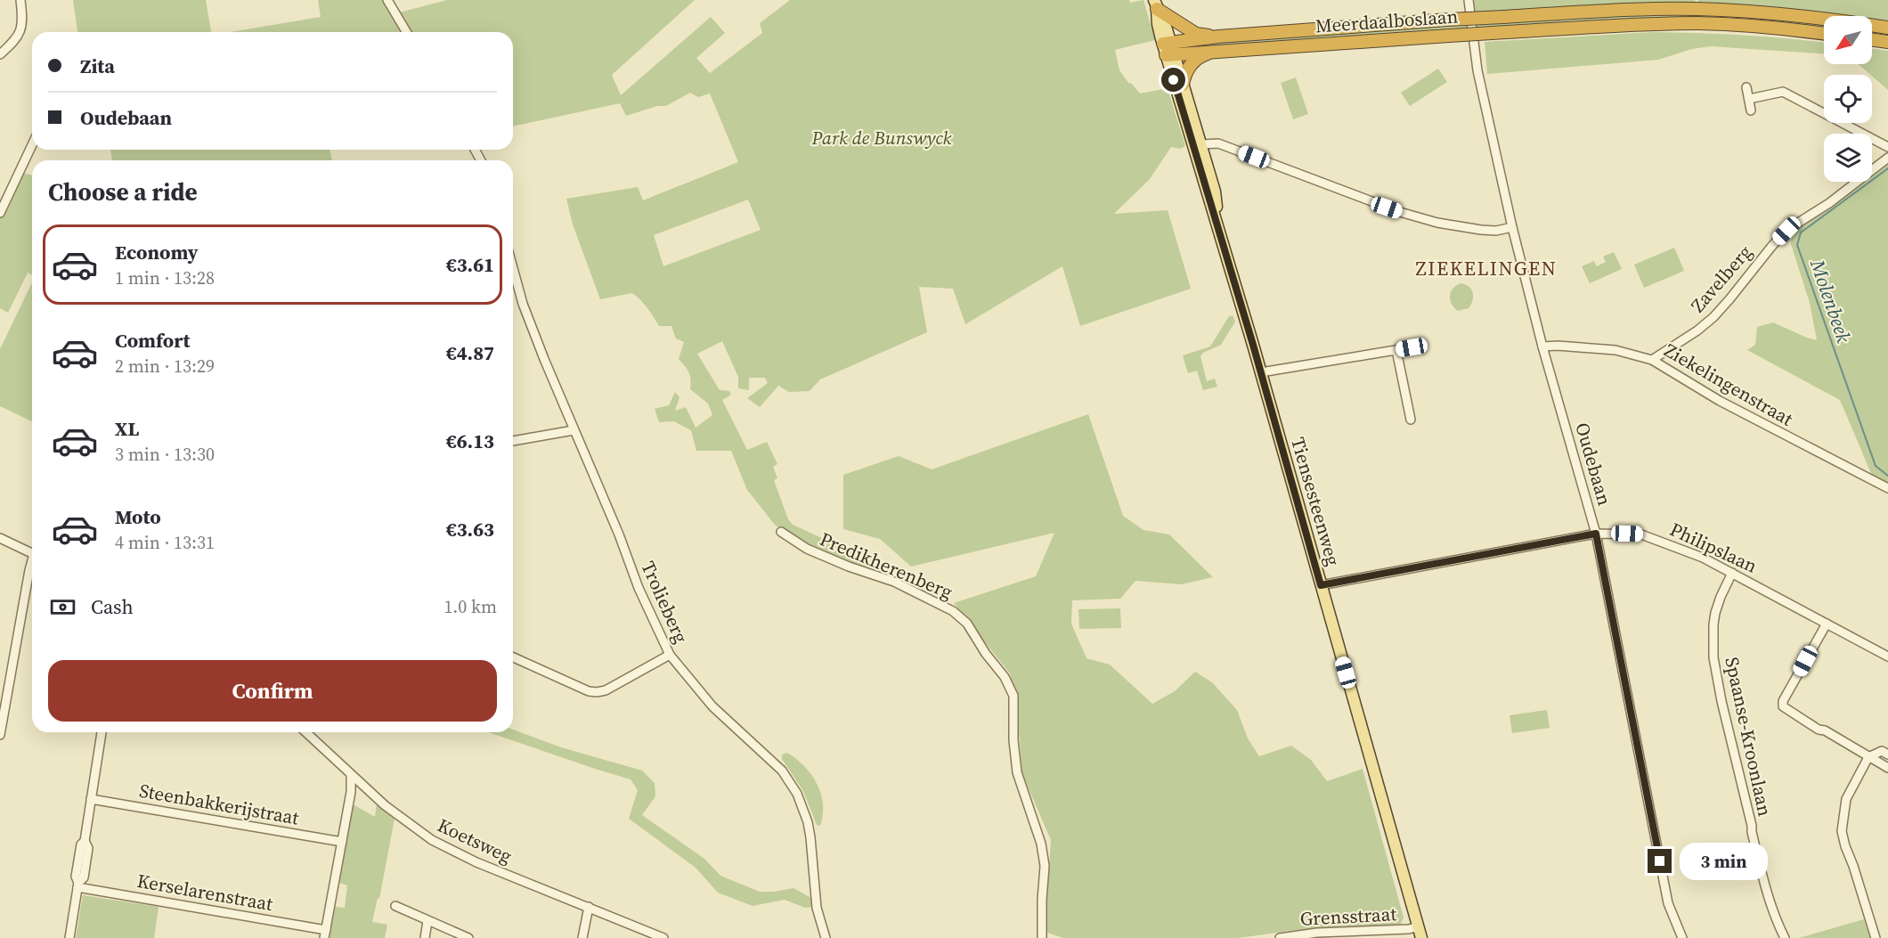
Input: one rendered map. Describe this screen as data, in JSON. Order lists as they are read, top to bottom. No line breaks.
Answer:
{"streets":{"highway":["Meerdaalboslaan"],"main road":["Tiensesteenweg"],"street":["Zavelberg","Ziekelingenstraat","Oudebaan","Philipslaan","Predikherenberg","Trolieberg","Spaanse-Kroonlaan","Steenbakkerijstraat","Koetsweg","Kerselarenstraat","Grensstraat"]},"crossings":[["Meerdaalboslaan","Tiensesteenweg"],["Zavelberg","Ziekelingenstraat"],["Ziekelingenstraat","Oudebaan"],["Oudebaan","Philipslaan"],["Tiensesteenweg","Philipslaan"],["Tiensesteenweg","Grensstraat"],["Philipslaan","Spaanse-Kroonlaan"]],"districts":["ZIEKELINGEN"],"water":["Molenbeek"],"parks":["Park de Bunswyck"],"north":"bottom left","page":{"banner":["Zita","Oudebaan"],"heading":"Choose a ride","list":[{"name":"Economy","note":"1 min · 13:28","value":"€3.61"},{"name":"Comfort","note":"2 min · 13:29","value":"€4.87"},{"name":"XL","note":"3 min · 13:30","value":"€6.13"},{"name":"Moto","note":"4 min · 13:31","value":"€3.63"}],"pay":["Cash","1.0 km"],"buttons":"Confirm","bubble":"3 min"}}
